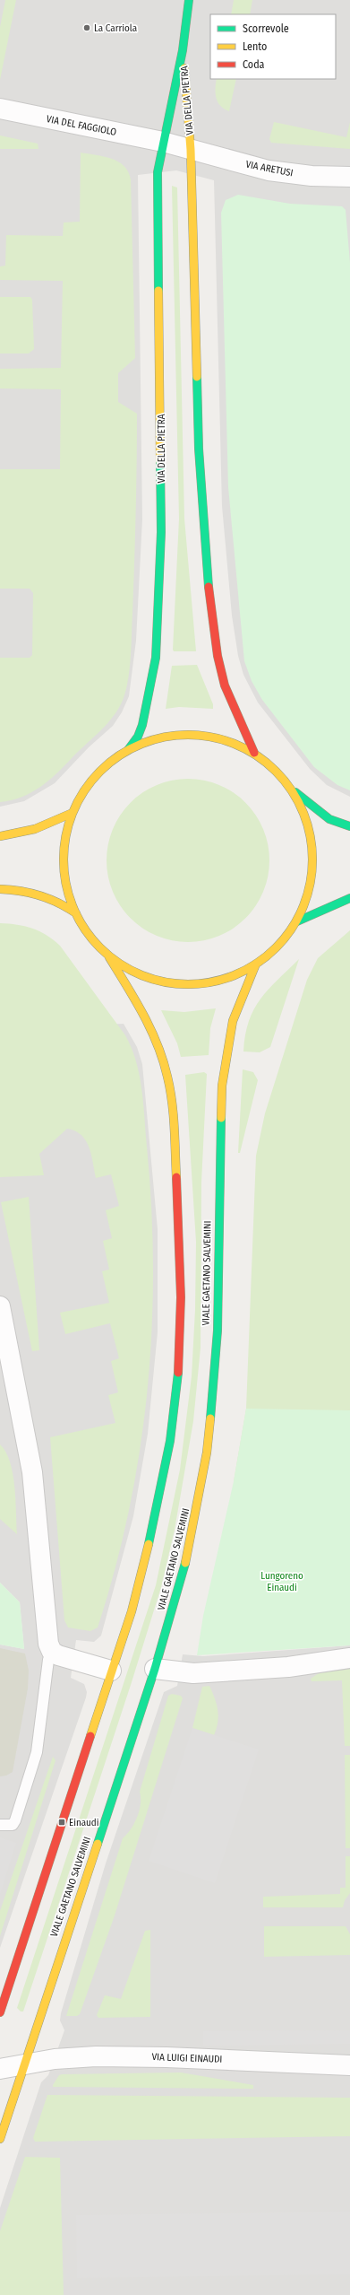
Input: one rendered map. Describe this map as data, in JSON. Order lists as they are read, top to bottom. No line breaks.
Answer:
{"streets":{"main road":["VIA DELLA PIETRA","VIALE GAETANO SALVEMINI"],"street":["VIA DEL FAGGIOLO","VIA ARETUSI","VIA LUIGI EINAUDI"]},"crossings":[["VIA DELLA PIETRA","VIA DEL FAGGIOLO"],["VIA DELLA PIETRA","VIA ARETUSI"],["VIALE GAETANO SALVEMINI","VIA LUIGI EINAUDI"]],"parks":["Lungoreno Einaudi"],"places":{"other":["La Carriola"],"transit":["Einaudi"]},"legend":["Scorrevole","Lento","Coda"]}
